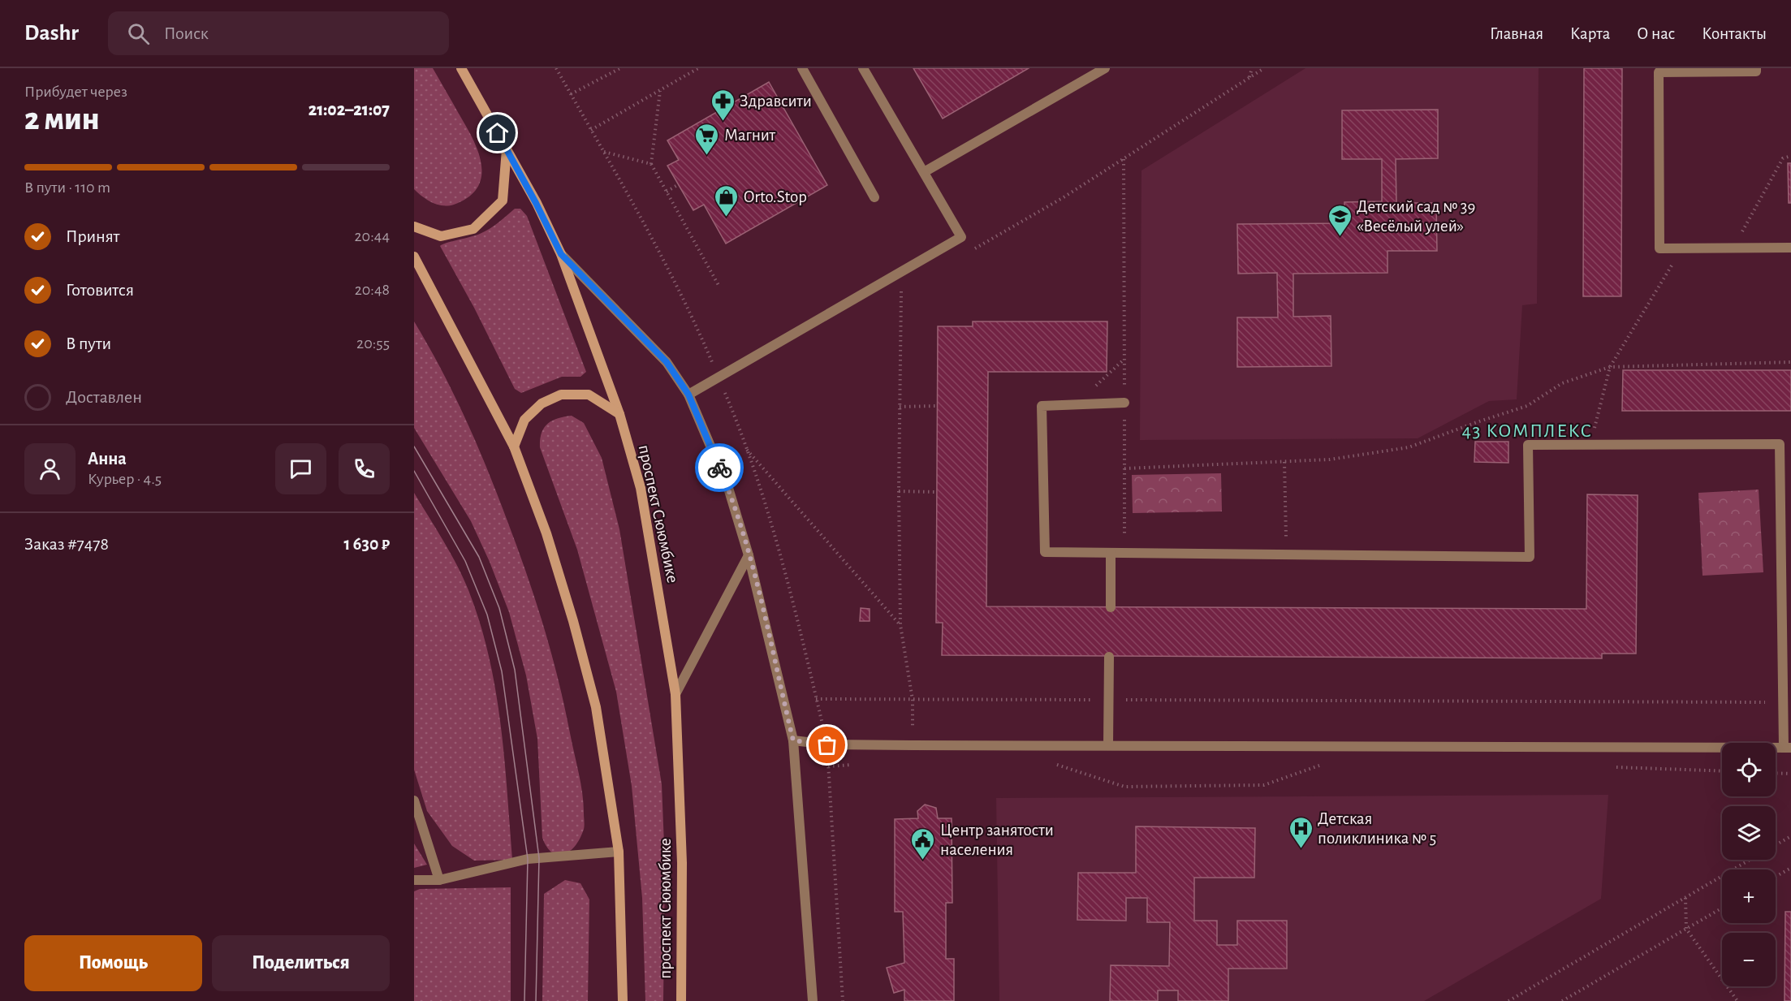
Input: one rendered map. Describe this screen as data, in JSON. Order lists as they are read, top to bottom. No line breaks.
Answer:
{"streets":{"main road":["проспект Сююмбике"]},"districts":["43 КОМПЛЕКС"],"places":{"pharmacy":["Здравсити"],"supermarket":["Магнит"],"shop":["Orto.Stop"],"school or university":["Детский сад № 39 «Весёлый улей»"],"hospital":["Детская поликлиника № 5"],"public building":["Центр занятости населения"]},"page":{"header":"Dashr","search":"Поиск","nav":["Главная","Карта","О нас","Контакты"],"heading":["2 мин","Прибудет через","21:02–21:07"],"panel":["Анна","Курьер · 4.5","Заказ #7478","1 630 ₽"],"bar":"В пути · 110 m","list":[["Принят","20:44"],["Готовится","20:48"],["В пути","20:55"],"Доставлен"],"map_buttons":["+","−"],"buttons":["Помощь","Поделиться"]}}
